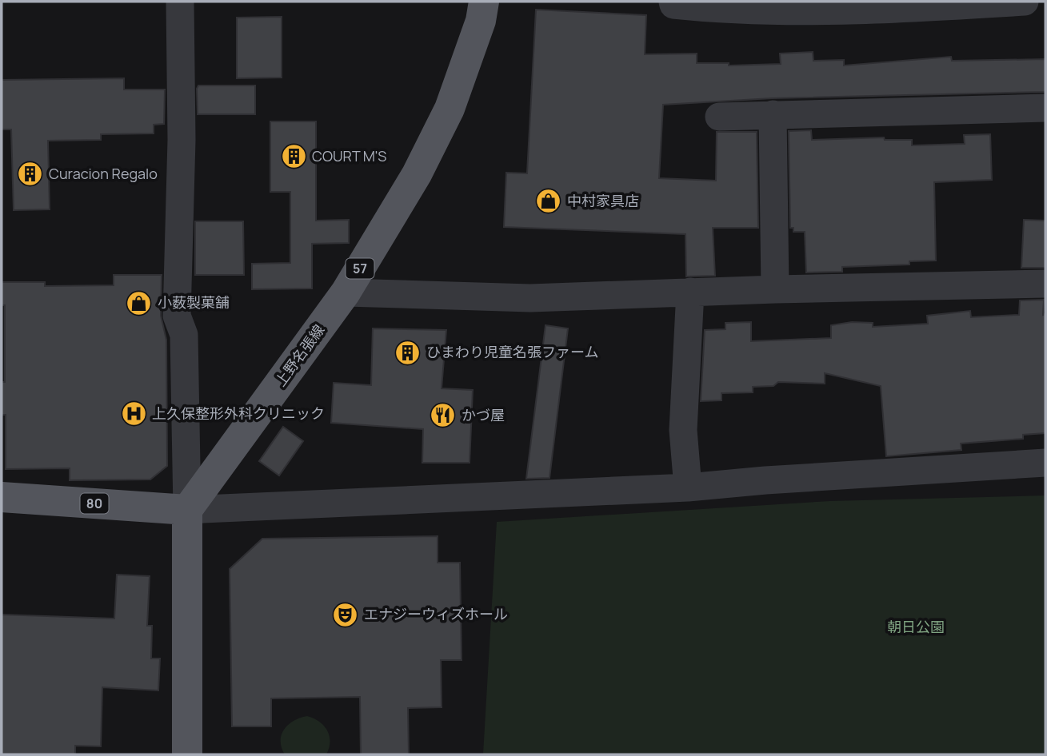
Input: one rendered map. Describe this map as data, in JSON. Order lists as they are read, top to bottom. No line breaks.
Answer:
{"streets":{"main road":["57","上野名張線","80"]},"crossings":[["上野名張線","80"]],"parks":["朝日公園"],"places":{"building":["COURT M'S","Curacion Regalo","ひまわり児童名張ファーム"],"shop":["中村家具店","小薮製菓舗"],"hospital":["上久保整形外科クリニック"],"restaurant":["かづ屋"],"theatre":["エナジーウィズホール"]}}
